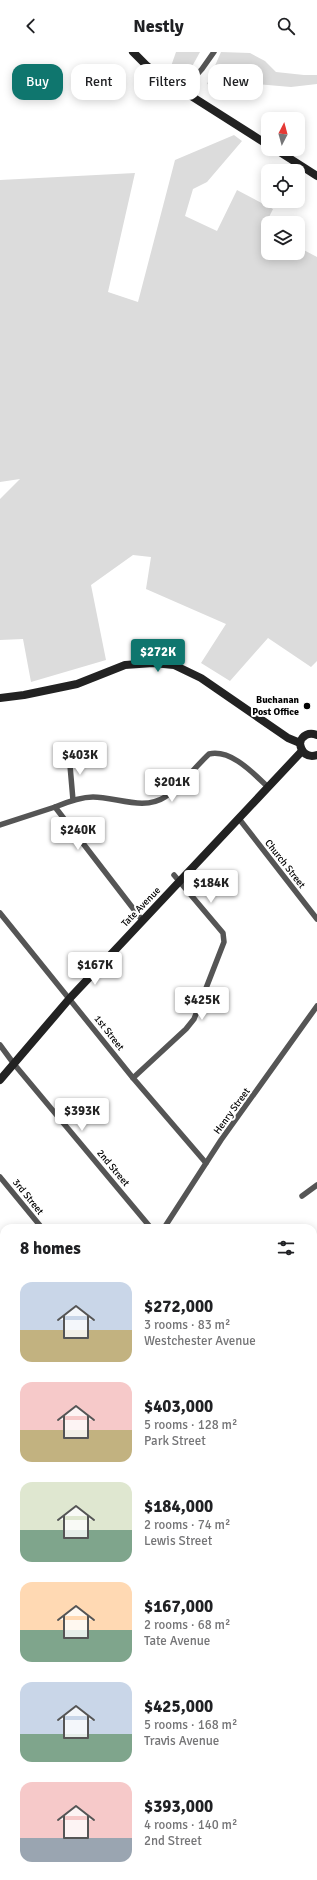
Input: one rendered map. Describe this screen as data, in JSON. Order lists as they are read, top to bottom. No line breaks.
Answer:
{"streets":{"street":["Church Street","Tate Avenue","1st Street","Henry Street","2nd Street","3rd Street"]},"crossings":[["Church Street","Tate Avenue"],["Tate Avenue","1st Street"],["Tate Avenue","2nd Street"],["1st Street","Henry Street"]],"places":["Buchanan Post Office"],"north":"top","page":{"header":"Nestly","chip":["Buy","Rent","Filters","New"],"price":["$272K","$403K","$201K","$240K","$184K","$167K","$425K","$393K"],"heading":"8 homes","list":[{"name":"$272,000","note":"3 rooms · 83 m² · Westchester Avenue"},{"name":"$403,000","note":"5 rooms · 128 m² · Park Street"},{"name":"$184,000","note":"2 rooms · 74 m² · Lewis Street"},{"name":"$167,000","note":"2 rooms · 68 m² · Tate Avenue"},{"name":"$425,000","note":"5 rooms · 168 m² · Travis Avenue"},{"name":"$393,000","note":"4 rooms · 140 m² · 2nd Street"}]}}
